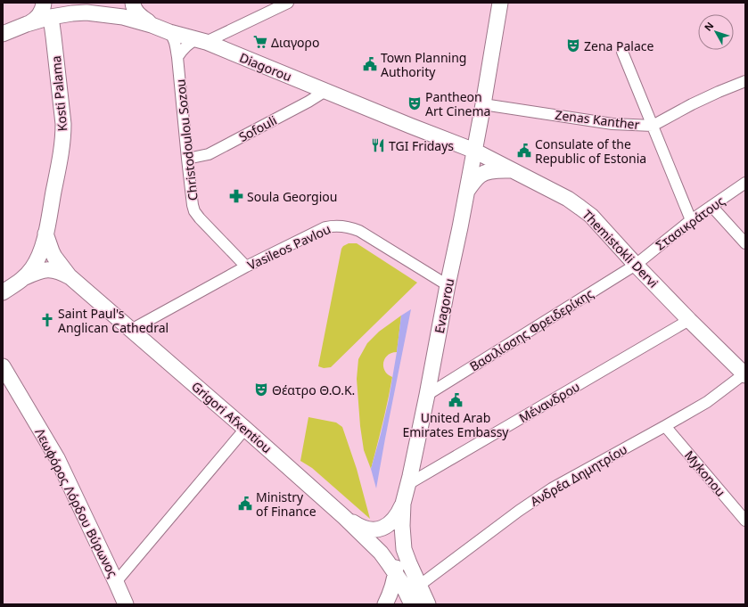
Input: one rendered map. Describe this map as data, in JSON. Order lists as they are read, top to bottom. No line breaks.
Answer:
{"streets":{"street":["Diagorou","Kosti Palama","Zenas Kanther","Sofouli","Christodoulou Sozou","Στασικράτους","Vasileos Pavlou","Themistokli Dervi","Evagorou","Βασιλίσσης Φρειδερίκης","Μένανδρου","Grigori Afxentiou","Mykonou","Ανδρέα Δημητρίου","Λεωφόρος Λόρδου Βύρωνος"]},"crossings":[["Diagorou","Kosti Palama"],["Diagorou","Sofouli"],["Diagorou","Christodoulou Sozou"],["Diagorou","Themistokli Dervi"],["Diagorou","Evagorou"],["Kosti Palama","Grigori Afxentiou"],["Zenas Kanther","Evagorou"],["Sofouli","Christodoulou Sozou"],["Christodoulou Sozou","Vasileos Pavlou"],["Στασικράτους","Themistokli Dervi"],["Στασικράτους","Βασιλίσσης Φρειδερίκης"],["Vasileos Pavlou","Evagorou"],["Vasileos Pavlou","Grigori Afxentiou"],["Themistokli Dervi","Evagorou"],["Themistokli Dervi","Βασιλίσσης Φρειδερίκης"],["Themistokli Dervi","Μένανδρου"],["Themistokli Dervi","Ανδρέα Δημητρίου"],["Evagorou","Βασιλίσσης Φρειδερίκης"],["Evagorou","Μένανδρου"],["Evagorou","Ανδρέα Δημητρίου"],["Mykonou","Ανδρέα Δημητρίου"]],"places":{"supermarket":["Διαγορο"],"theatre":["Zena Palace","Pantheon Art Cinema","Θέατρο Θ.Ο.Κ."],"public building":["Town Planning Authority","Consulate of the Republic of Estonia","United Arab Emirates Embassy","Ministry of Finance"],"restaurant":["TGI Fridays"],"pharmacy":["Soula Georgiou"],"church":["Saint Paul's Anglican Cathedral"]},"north":"top left"}
